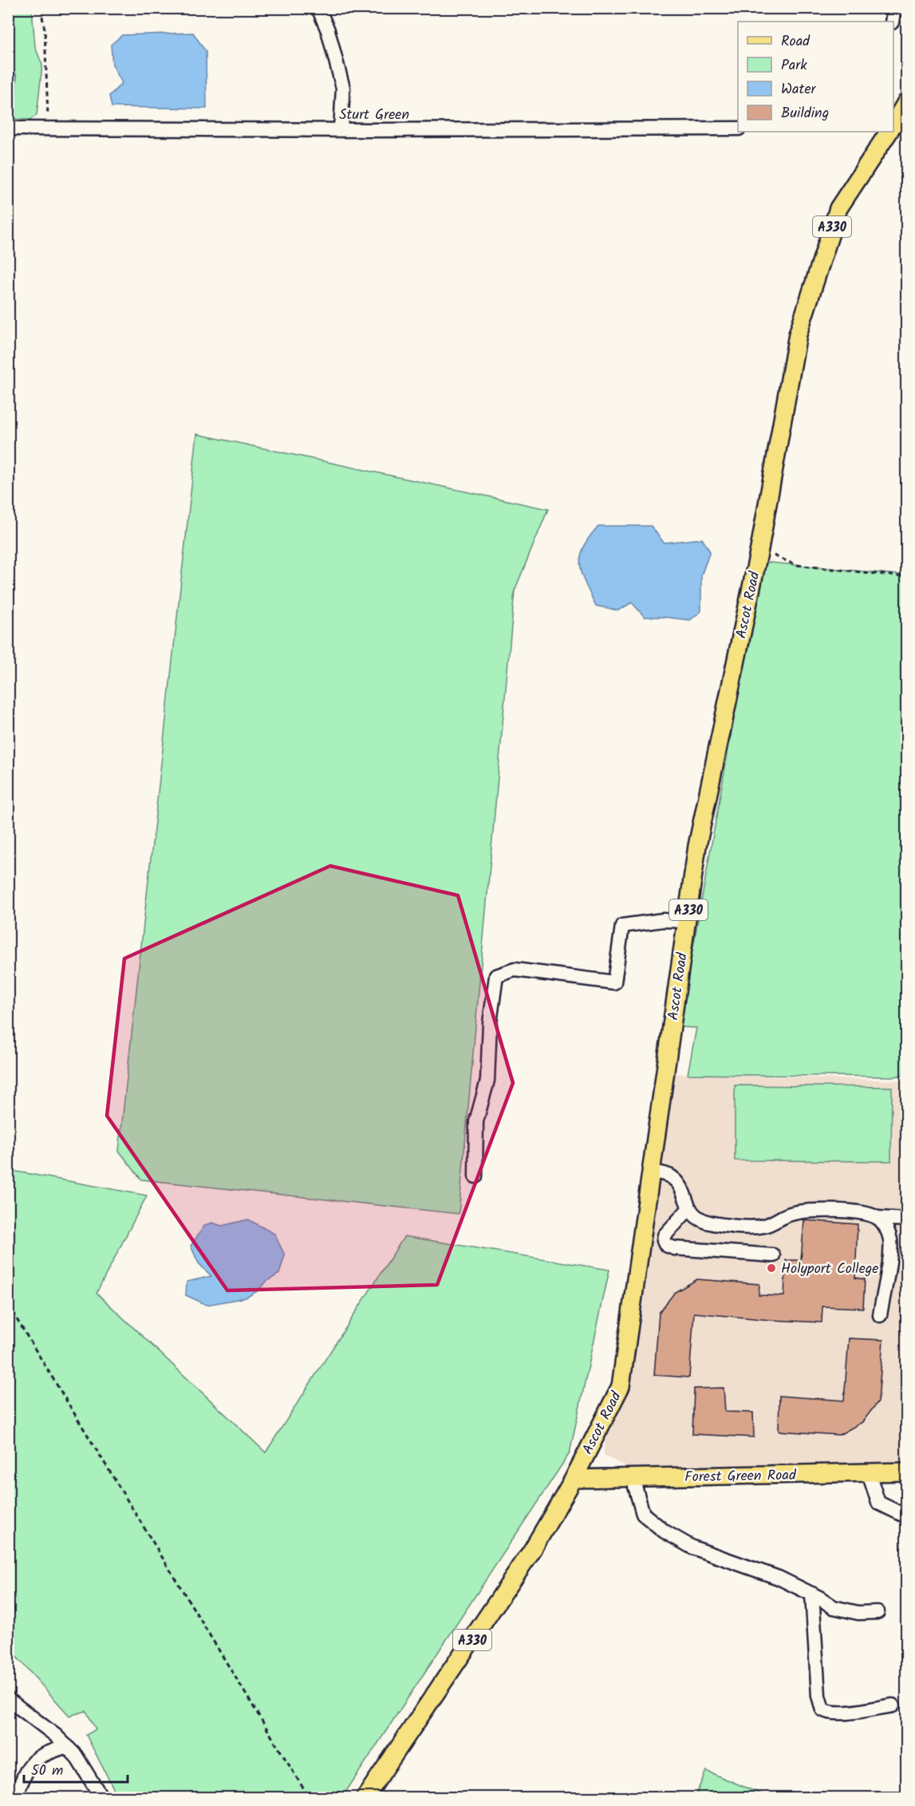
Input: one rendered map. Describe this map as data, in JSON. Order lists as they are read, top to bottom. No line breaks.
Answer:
{"streets":{"main road":["A330","Ascot Road","Forest Green Road"],"street":["Sturt Green"]},"crossings":[["Ascot Road","Forest Green Road"]],"places":["Holyport College"],"legend":["Road","Park","Water","Building"],"scale_bar":"50 m"}
